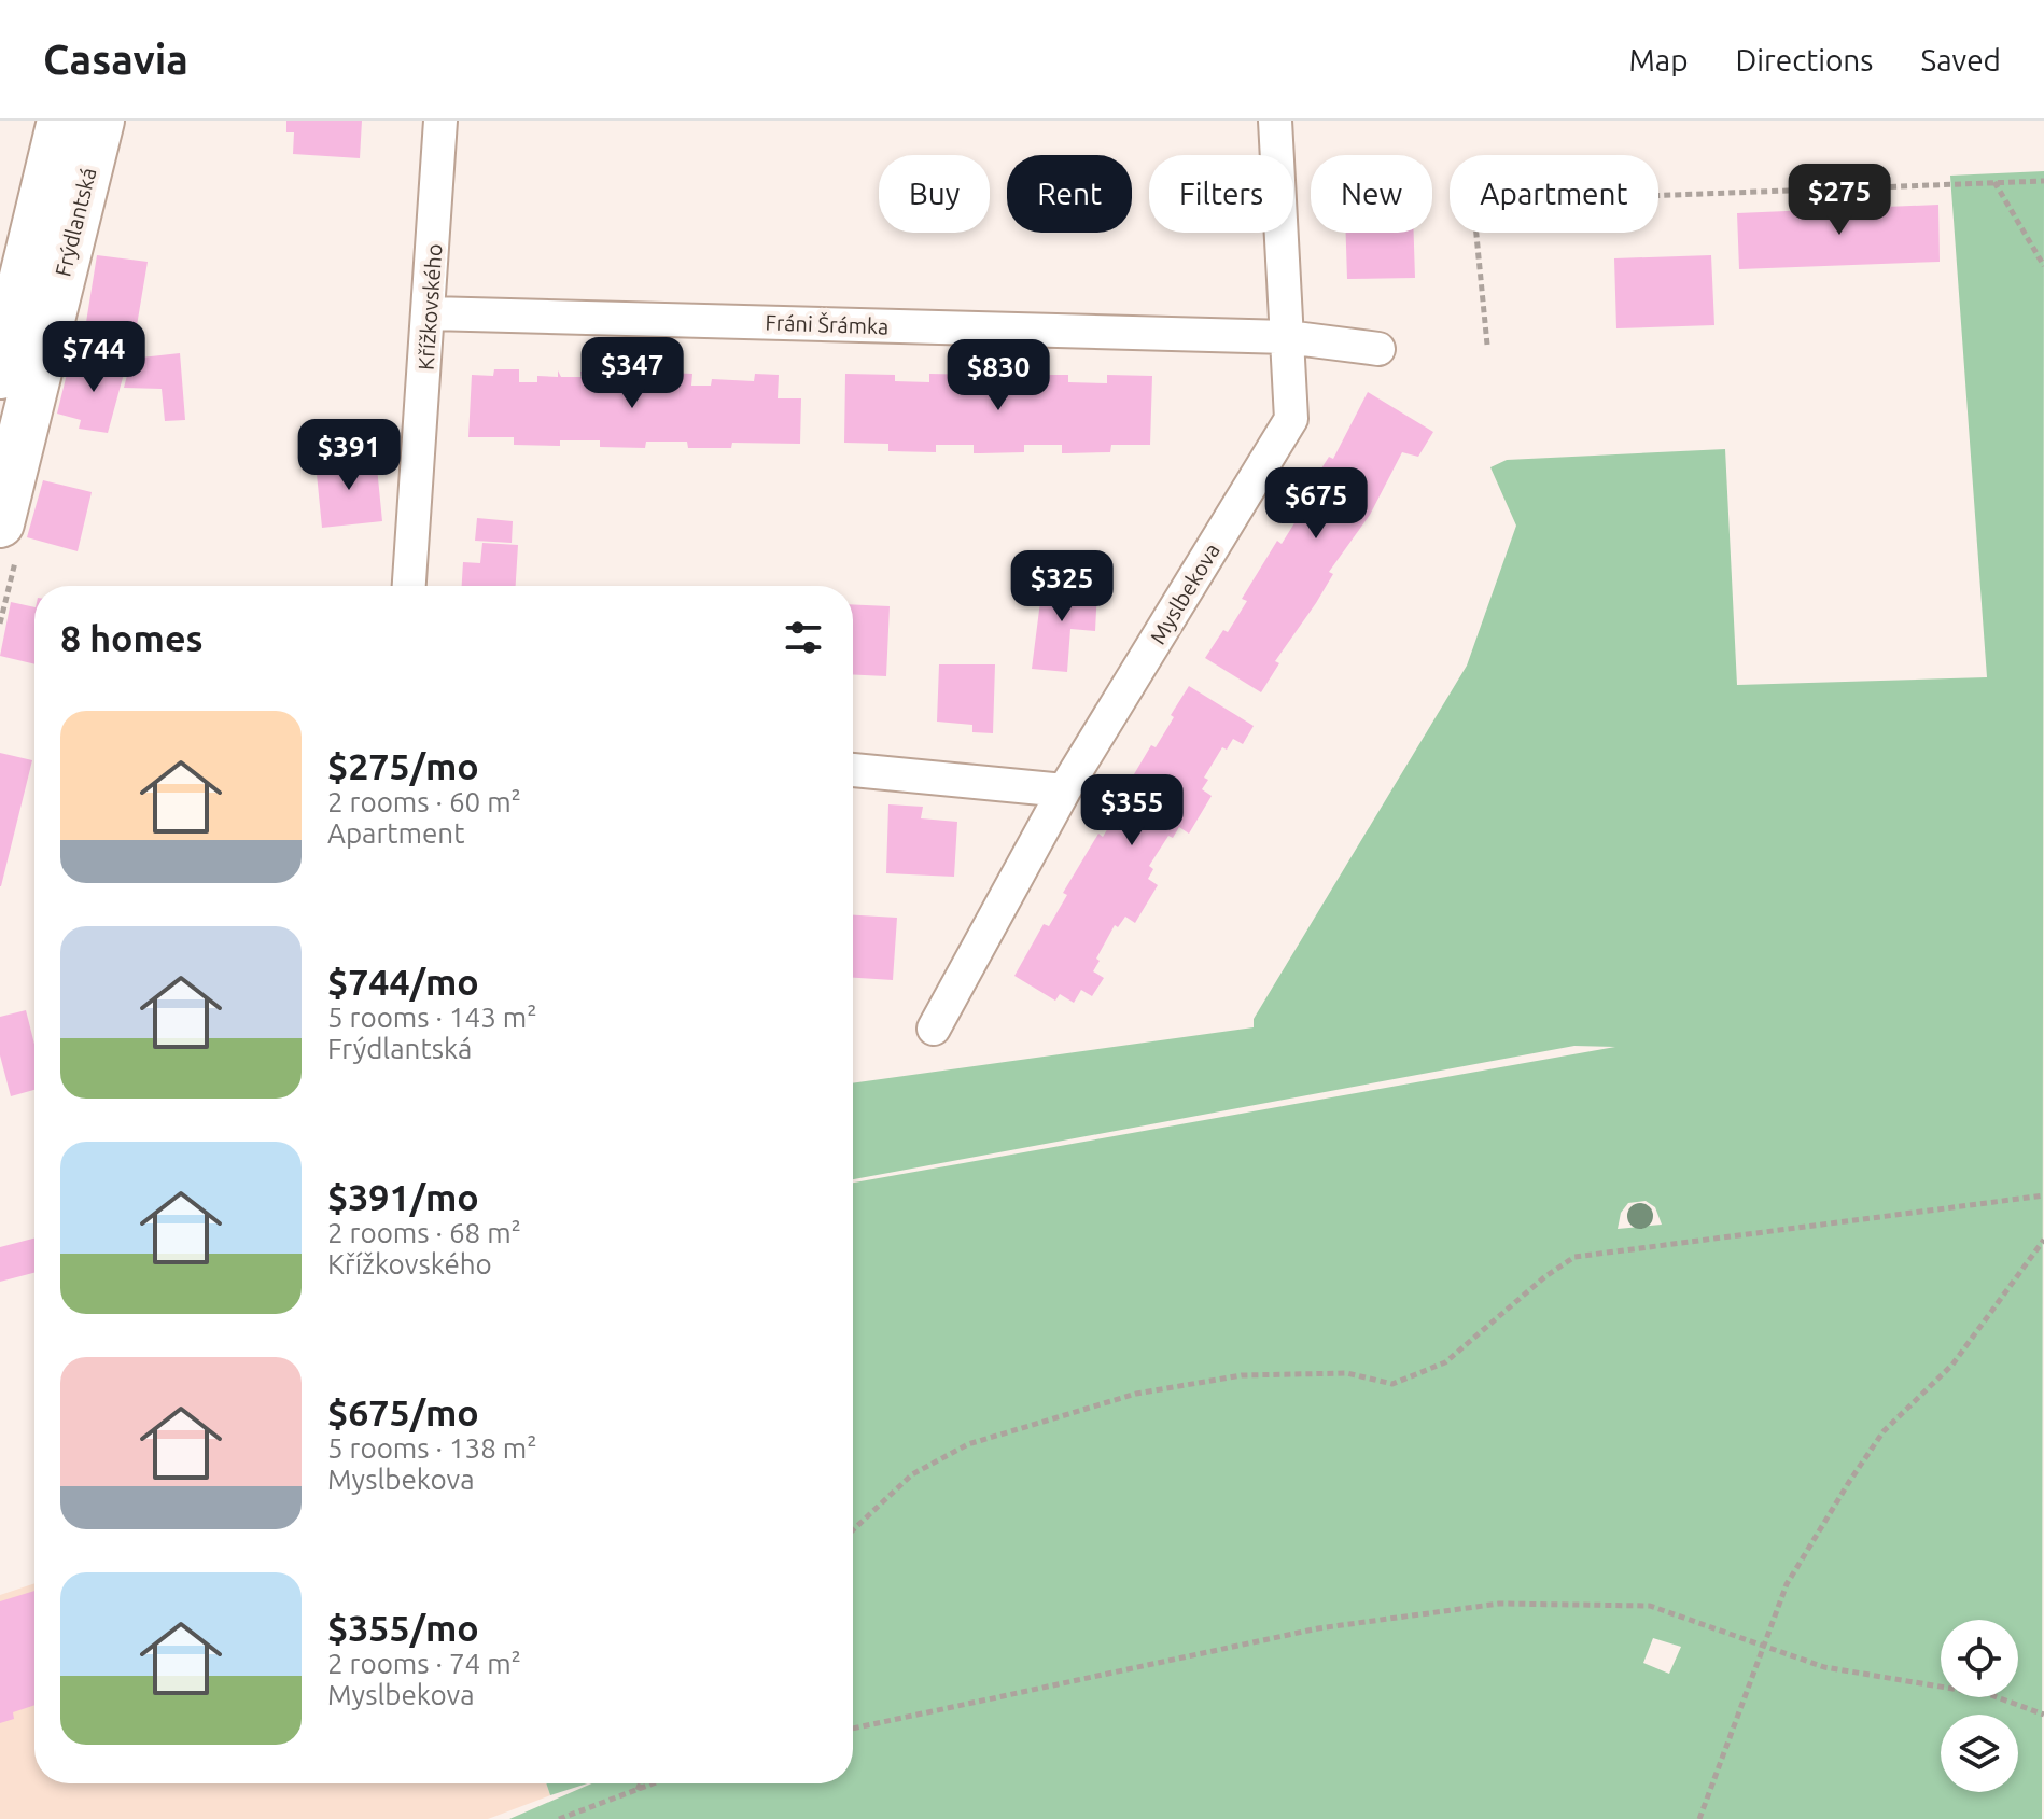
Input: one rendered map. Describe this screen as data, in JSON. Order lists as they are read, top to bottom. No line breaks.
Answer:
{"streets":{"main road":["Frýdlantská"],"street":["Křížkovského","Fráni Šrámka","Myslbekova"]},"crossings":[["Křížkovského","Fráni Šrámka"],["Fráni Šrámka","Myslbekova"]],"page":{"header":"Casavia","nav":["Map","Directions","Saved"],"chip":["Buy","Rent","Filters","New","Apartment"],"price":["$275","$744","$347","$830","$391","$675","$325","$355"],"heading":"8 homes","list":[{"name":"$275/mo","note":"2 rooms · 60 m² · Apartment"},{"name":"$744/mo","note":"5 rooms · 143 m² · Frýdlantská"},{"name":"$391/mo","note":"2 rooms · 68 m² · Křížkovského"},{"name":"$675/mo","note":"5 rooms · 138 m² · Myslbekova"},{"name":"$355/mo","note":"2 rooms · 74 m² · Myslbekova"}]}}
